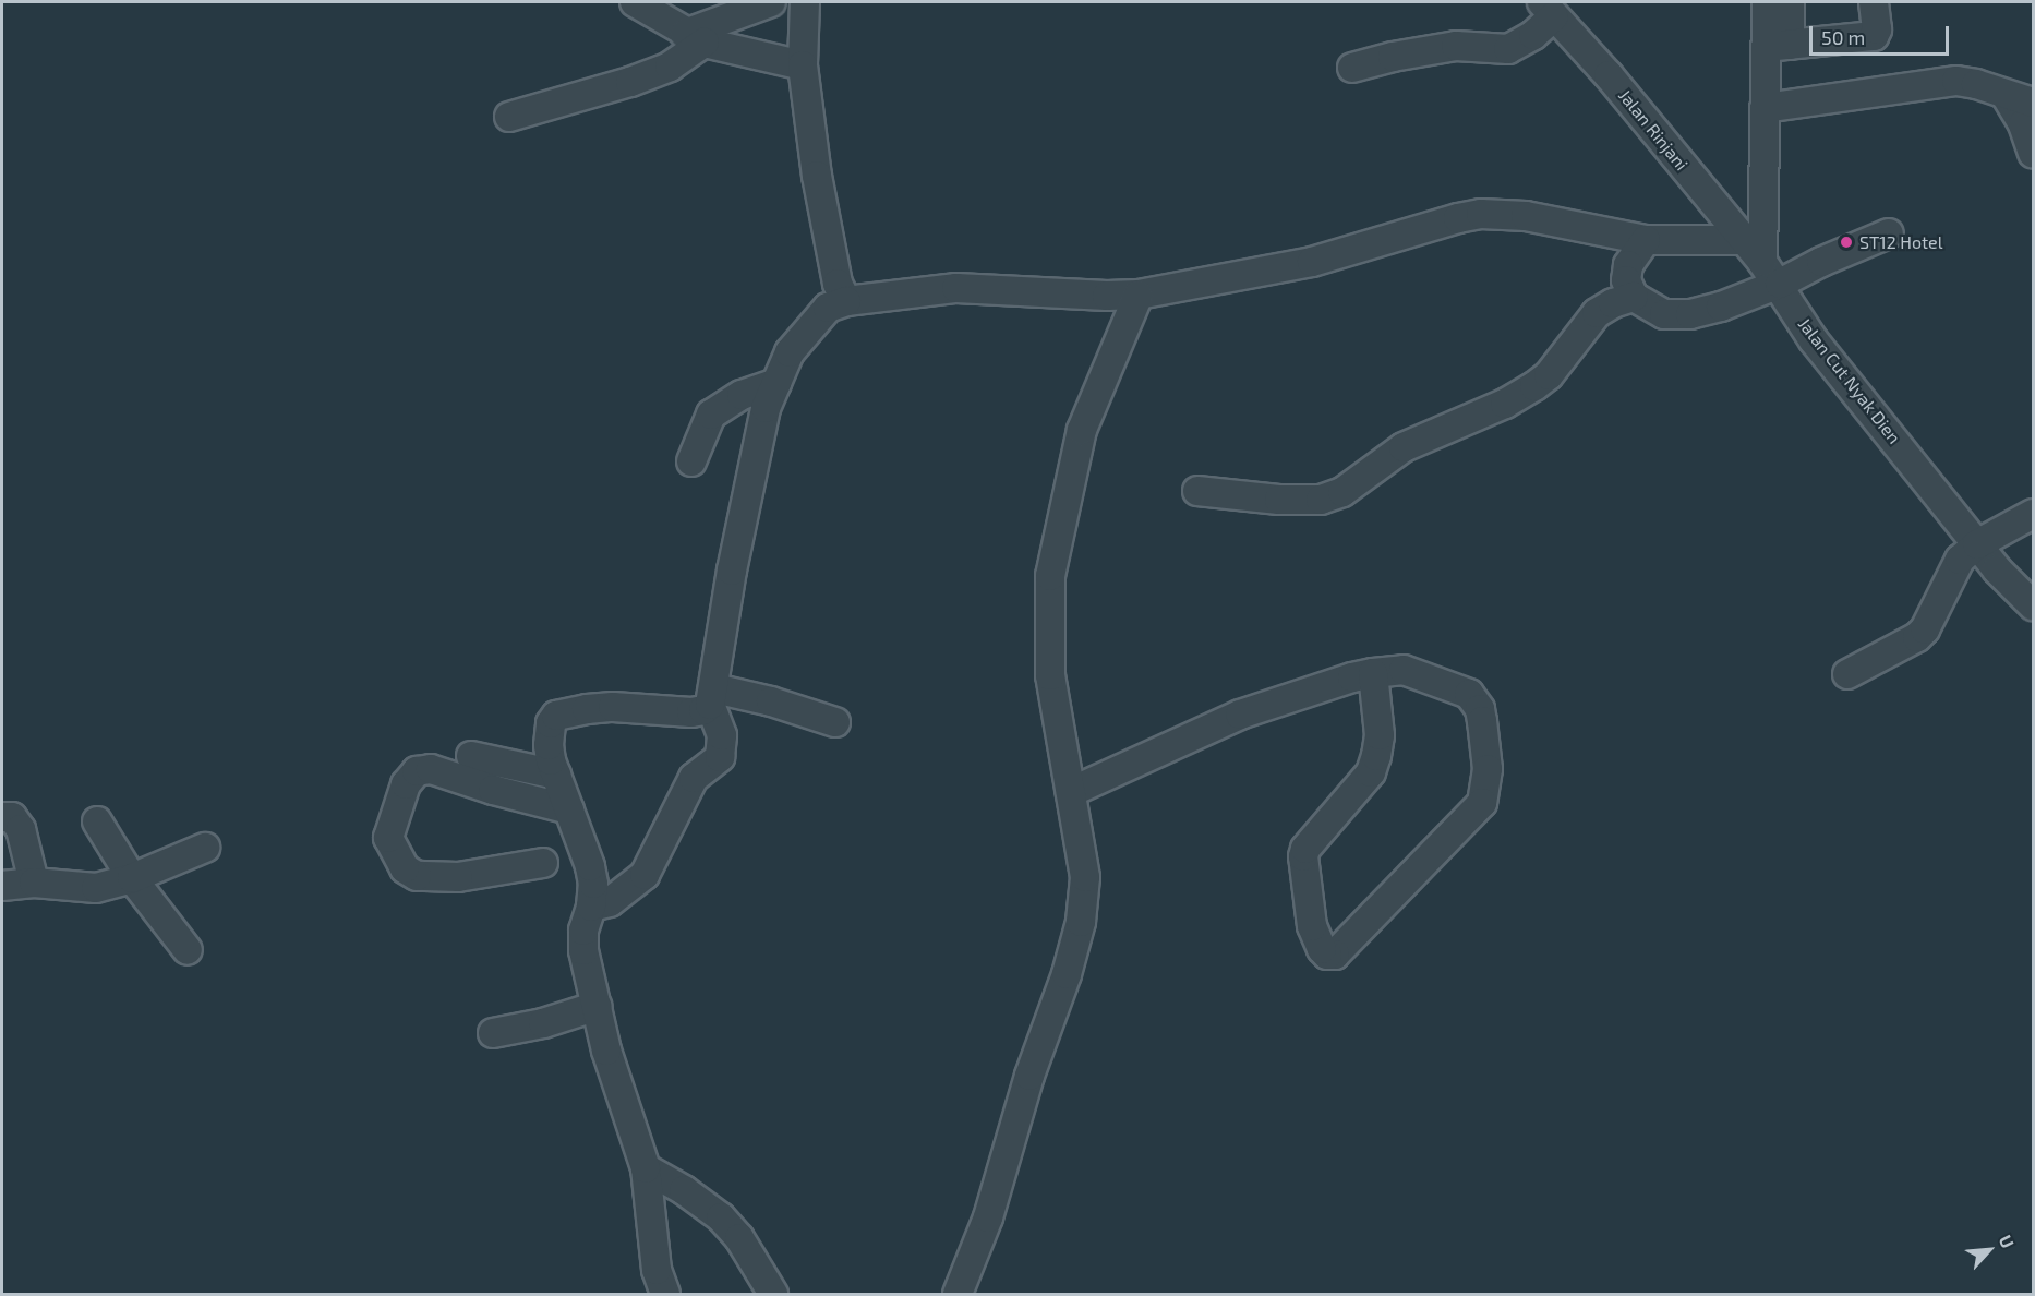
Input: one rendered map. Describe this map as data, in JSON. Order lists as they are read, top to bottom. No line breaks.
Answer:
{"streets":{"street":["Jalan Rinjani","Jalan Cut Nyak Dien"]},"crossings":[["Jalan Rinjani","Jalan Cut Nyak Dien"]],"places":["ST12 Hotel"],"scale_bar":"50 m","north":"top right"}
